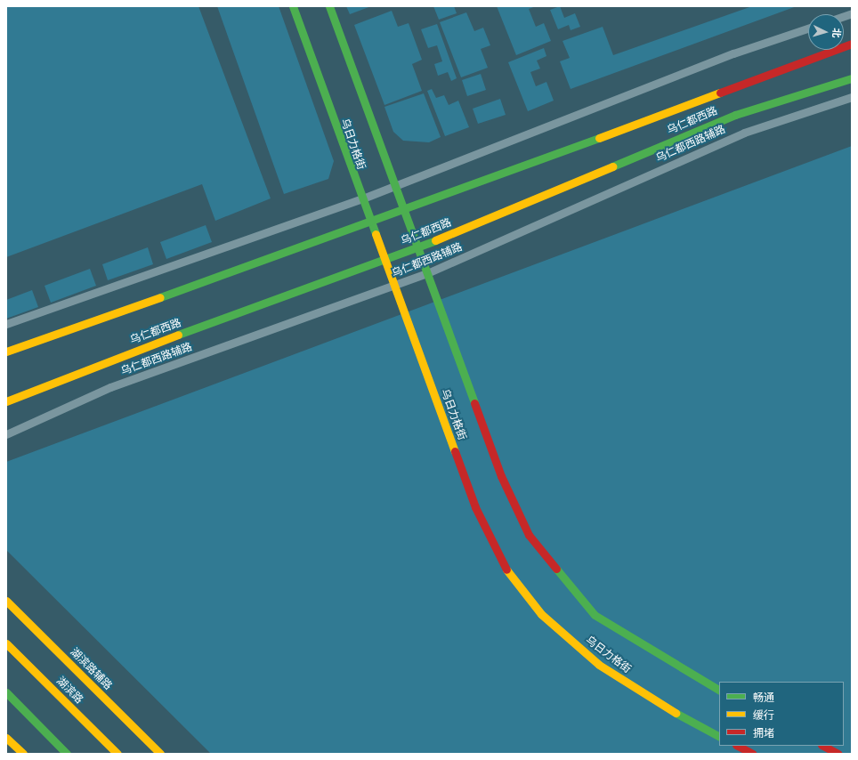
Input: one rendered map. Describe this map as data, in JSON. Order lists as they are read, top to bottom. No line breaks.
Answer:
{"streets":{"main road":["乌仁都西路","乌日力格街","湖滨路辅路","湖滨路"],"lane":["乌仁都西路辅路"]},"crossings":[["乌仁都西路","乌日力格街"],["乌日力格街","乌仁都西路辅路"]],"legend":["畅通","缓行","拥堵"],"north":"right"}
